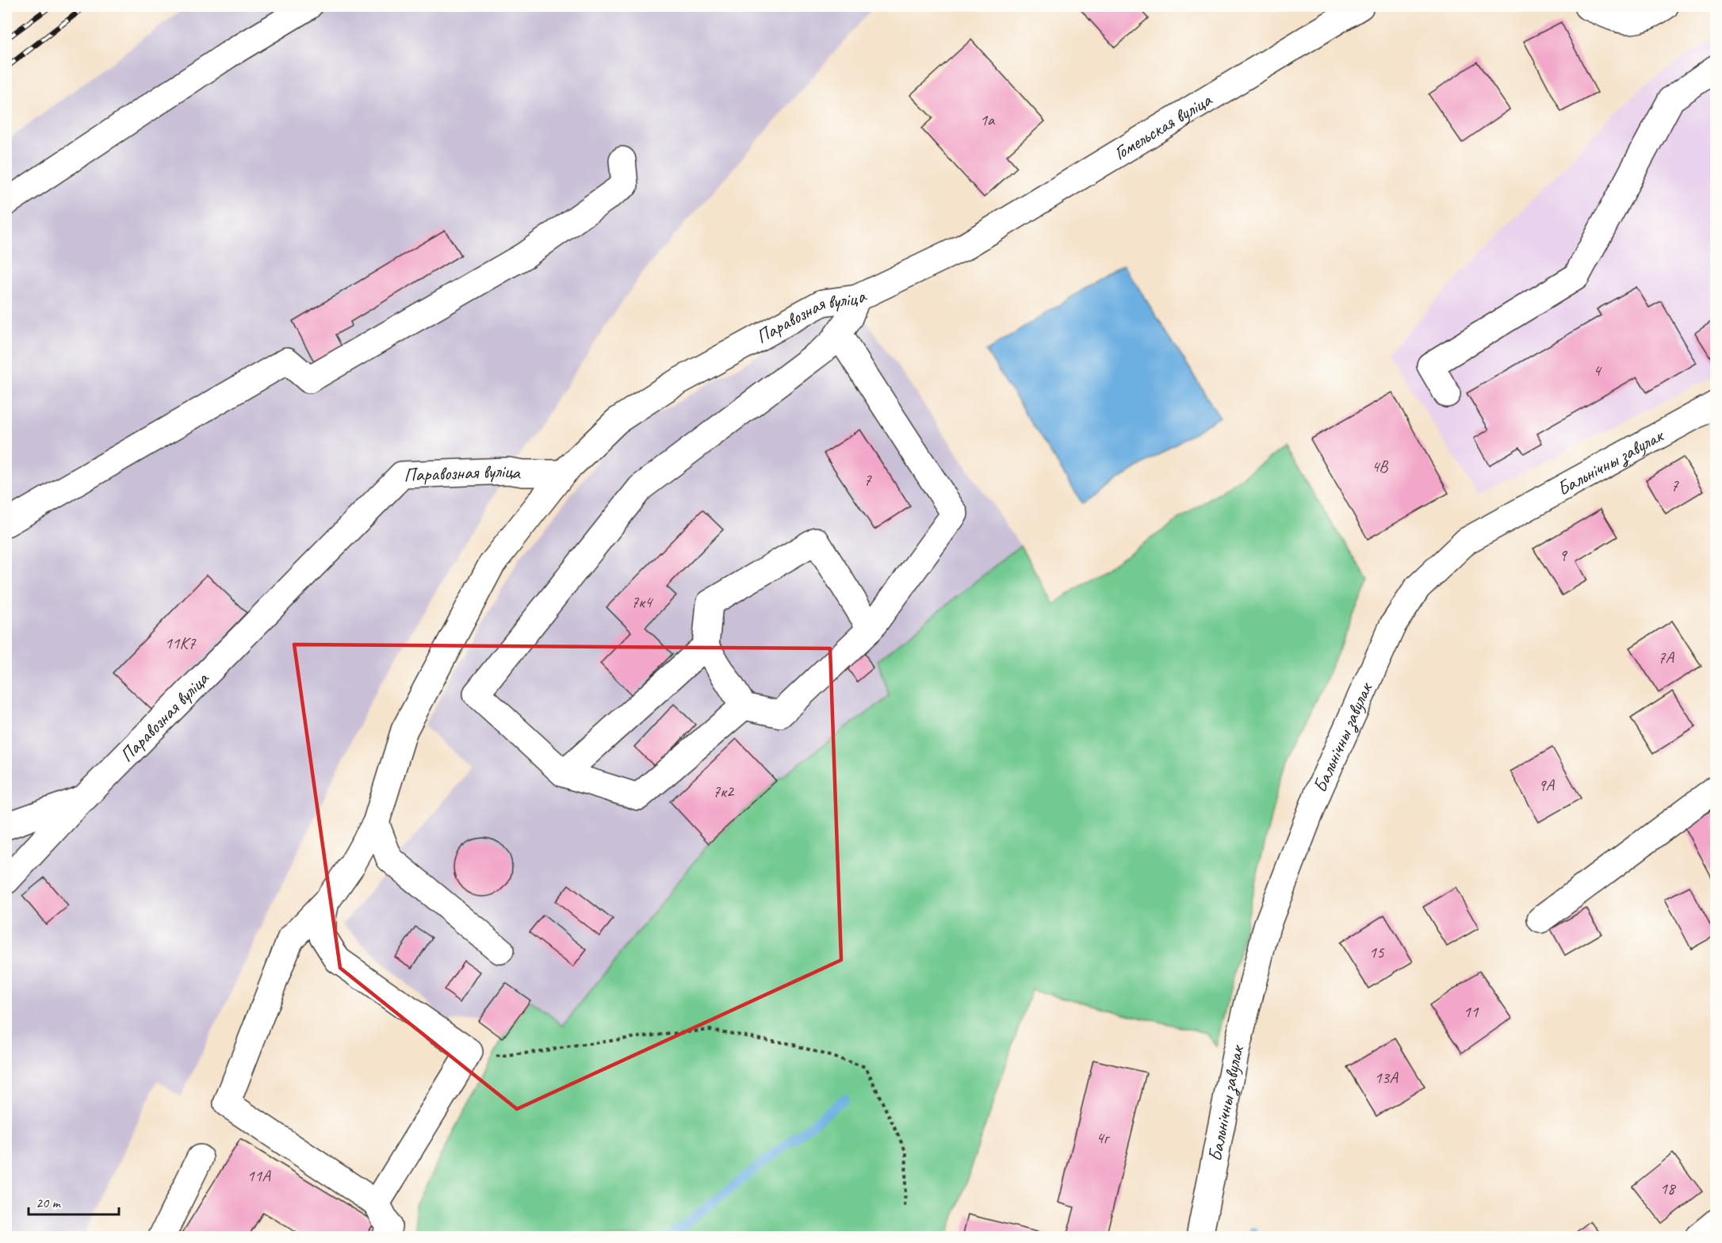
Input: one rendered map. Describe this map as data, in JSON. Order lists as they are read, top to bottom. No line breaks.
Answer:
{"streets":{"street":["Гомельская вуліца","Паравозная вуліца","Бальнічны завулак"]},"crossings":[["Гомельская вуліца","Паравозная вуліца"]],"house_numbers":["1а","4","4В","7","7","9","7к4","11К7","7А","9А","7к2","15","11","13А","4г","11А","18"],"scale_bar":"20 m"}
